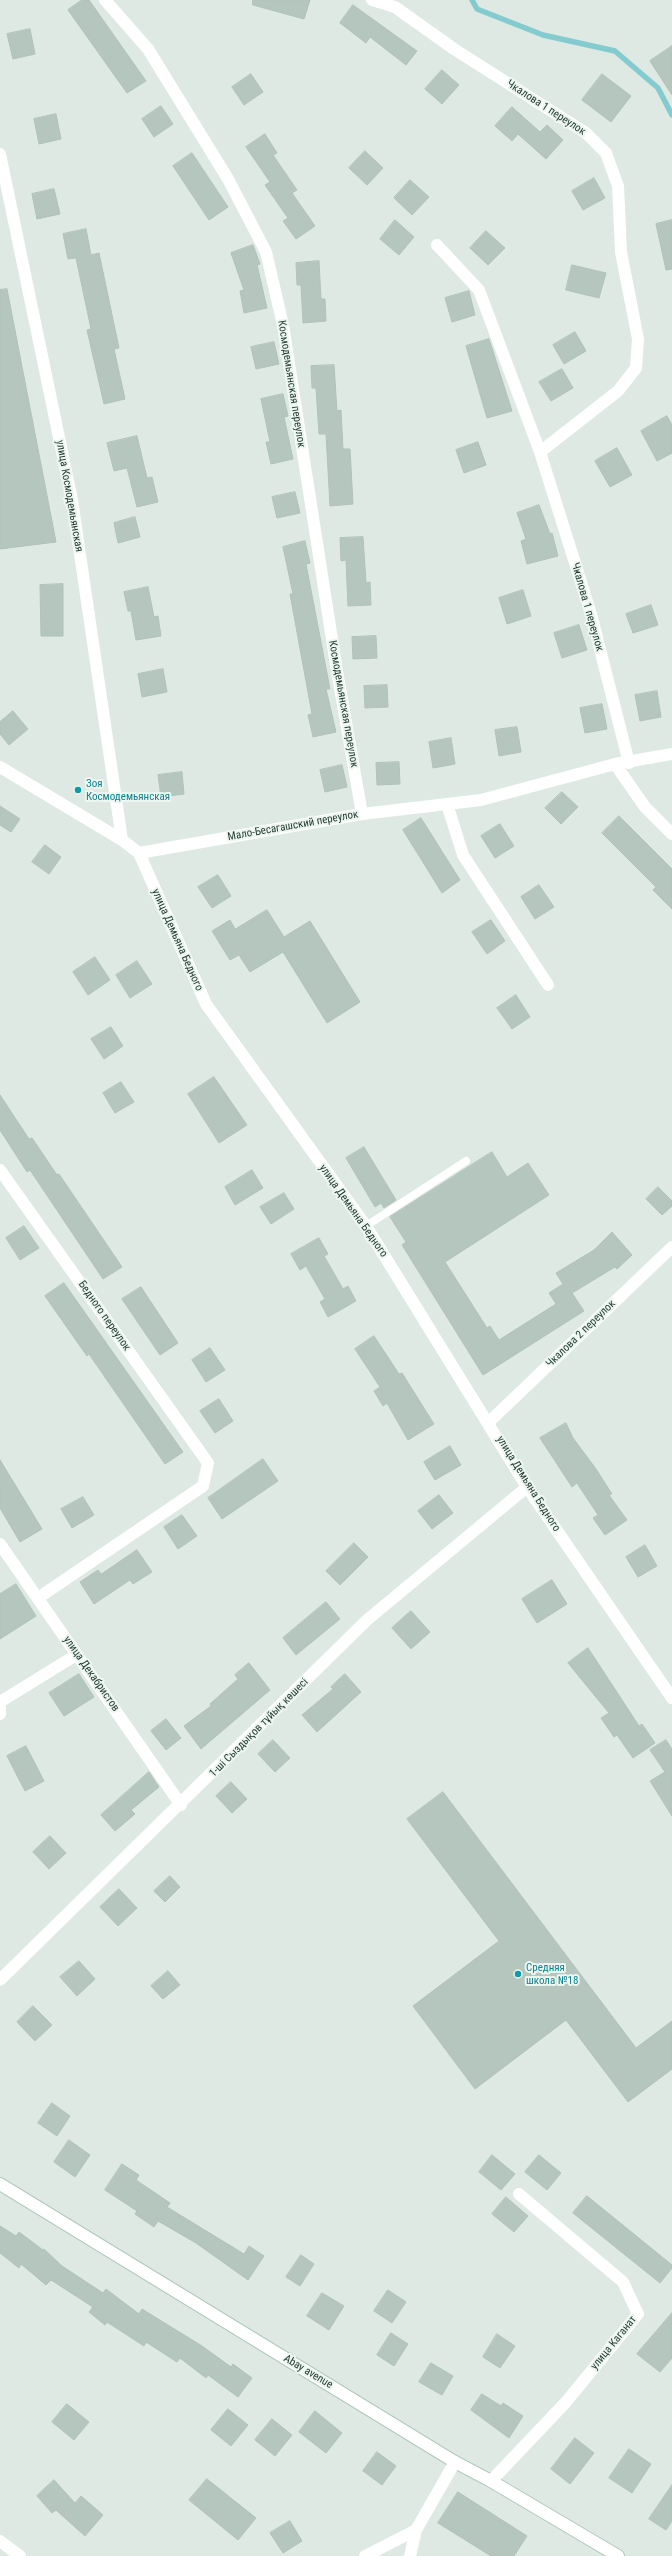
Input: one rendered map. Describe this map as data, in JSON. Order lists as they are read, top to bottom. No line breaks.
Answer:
{"streets":{"street":["Чкалова 1 переулок","Космодемьянская переулок","улица Космодемьянская","Мало-Бесагашский переулок","улица Демьяна Бедного","Бедного переулок","Чкалова 2 переулок","улица Декабристов","1-ші Сыздықов тұйық көшесі","улица Каганат","Abay avenue"]},"crossings":[["Чкалова 1 переулок","Мало-Бесагашский переулок"],["Космодемьянская переулок","Мало-Бесагашский переулок"],["улица Космодемьянская","улица Демьяна Бедного"],["Мало-Бесагашский переулок","улица Демьяна Бедного"],["улица Демьяна Бедного","Чкалова 2 переулок"],["улица Демьяна Бедного","1-ші Сыздықов тұйық көшесі"],["Бедного переулок","улица Декабристов"],["улица Декабристов","1-ші Сыздықов тұйық көшесі"],["улица Каганат","Abay avenue"]],"places":["Зоя Космодемьянская","Средняя школа №18"]}
